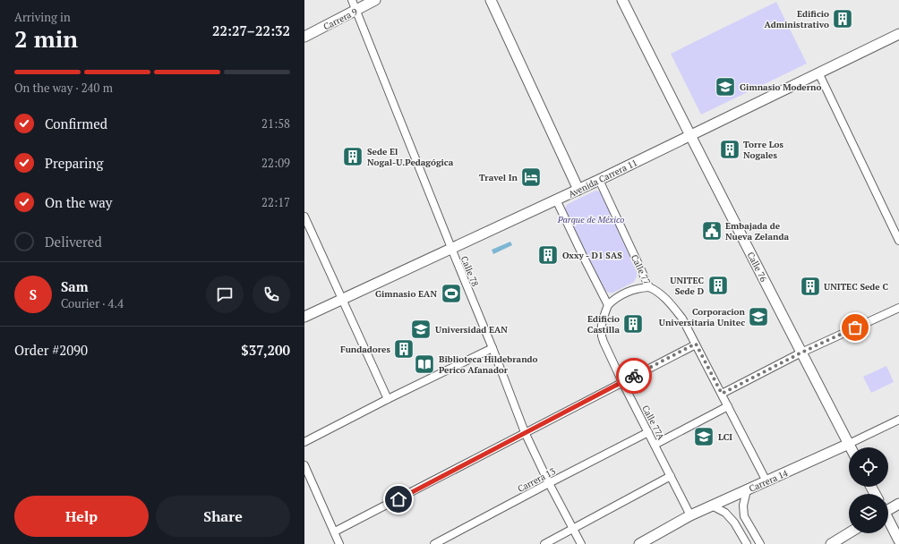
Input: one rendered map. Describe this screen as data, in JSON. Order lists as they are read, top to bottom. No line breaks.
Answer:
{"streets":{"main road":["Carrera 9","Avenida Carrera 11","Calle 76","Carrera 14"],"street":["Calle 77","Calle 78","Calle 77A","Carrera 13"]},"crossings":[["Carrera 9","Calle 78"],["Avenida Carrera 11","Calle 76"],["Avenida Carrera 11","Calle 77"],["Avenida Carrera 11","Calle 78"],["Calle 76","Carrera 14"],["Calle 77","Calle 77A"],["Calle 77","Carrera 14"],["Calle 78","Carrera 13"],["Calle 77A","Carrera 13"],["Calle 77A","Carrera 14"]],"parks":["Parque de México"],"places":{"building":["Edificio Administrativo","Torre Los Nogales","Sede El Nogal-U.Pedagógica","Oxxy - D1 SAS","UNITEC Sede D","UNITEC Sede C","Edificio Castilla","Fundadores"],"school or university":["Gimnasio Moderno","Corporacion Universitaria Unitec","Universidad EAN","LCI"],"hotel":["Travel In"],"public building":["Embajada de Nueva Zelanda"],"sports":["Gimnasio EAN"],"library":["Biblioteca Hildebrando Perico Afanador"]},"page":{"heading":["2 min","Arriving in","22:27–22:32"],"panel":["Sam","Courier · 4.4","Order #2090","$37,200"],"bar":"On the way · 240 m","list":[["Confirmed","21:58"],["Preparing","22:09"],["On the way","22:17"],"Delivered"],"round":"S","buttons":["Help","Share"]}}
